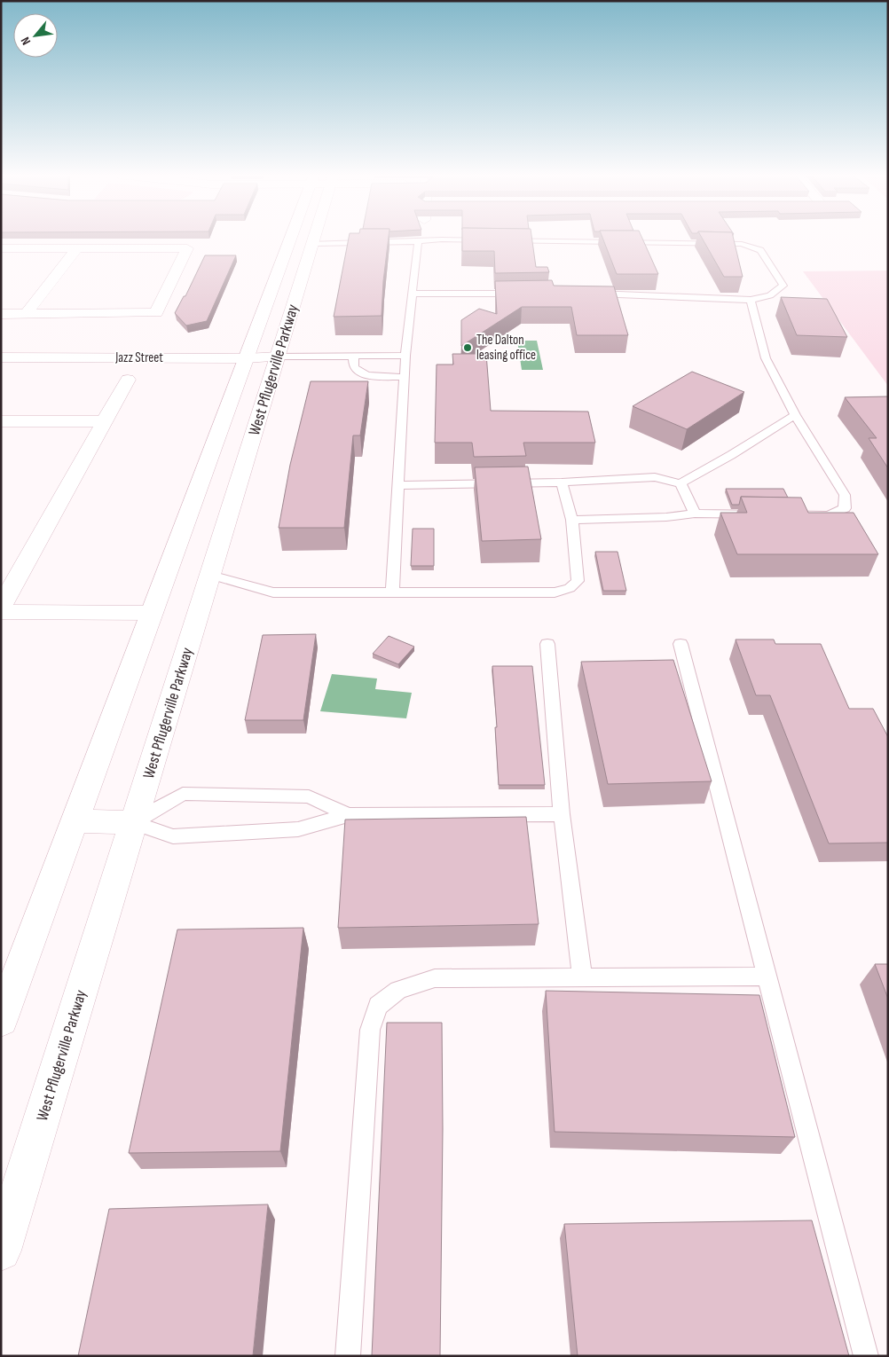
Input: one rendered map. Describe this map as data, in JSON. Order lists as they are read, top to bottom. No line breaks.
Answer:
{"streets":{"main road":["Jazz Street","West Pflugerville Parkway"]},"crossings":[["Jazz Street","West Pflugerville Parkway"]],"places":["The Dalton leasing office"],"north":"bottom left"}
